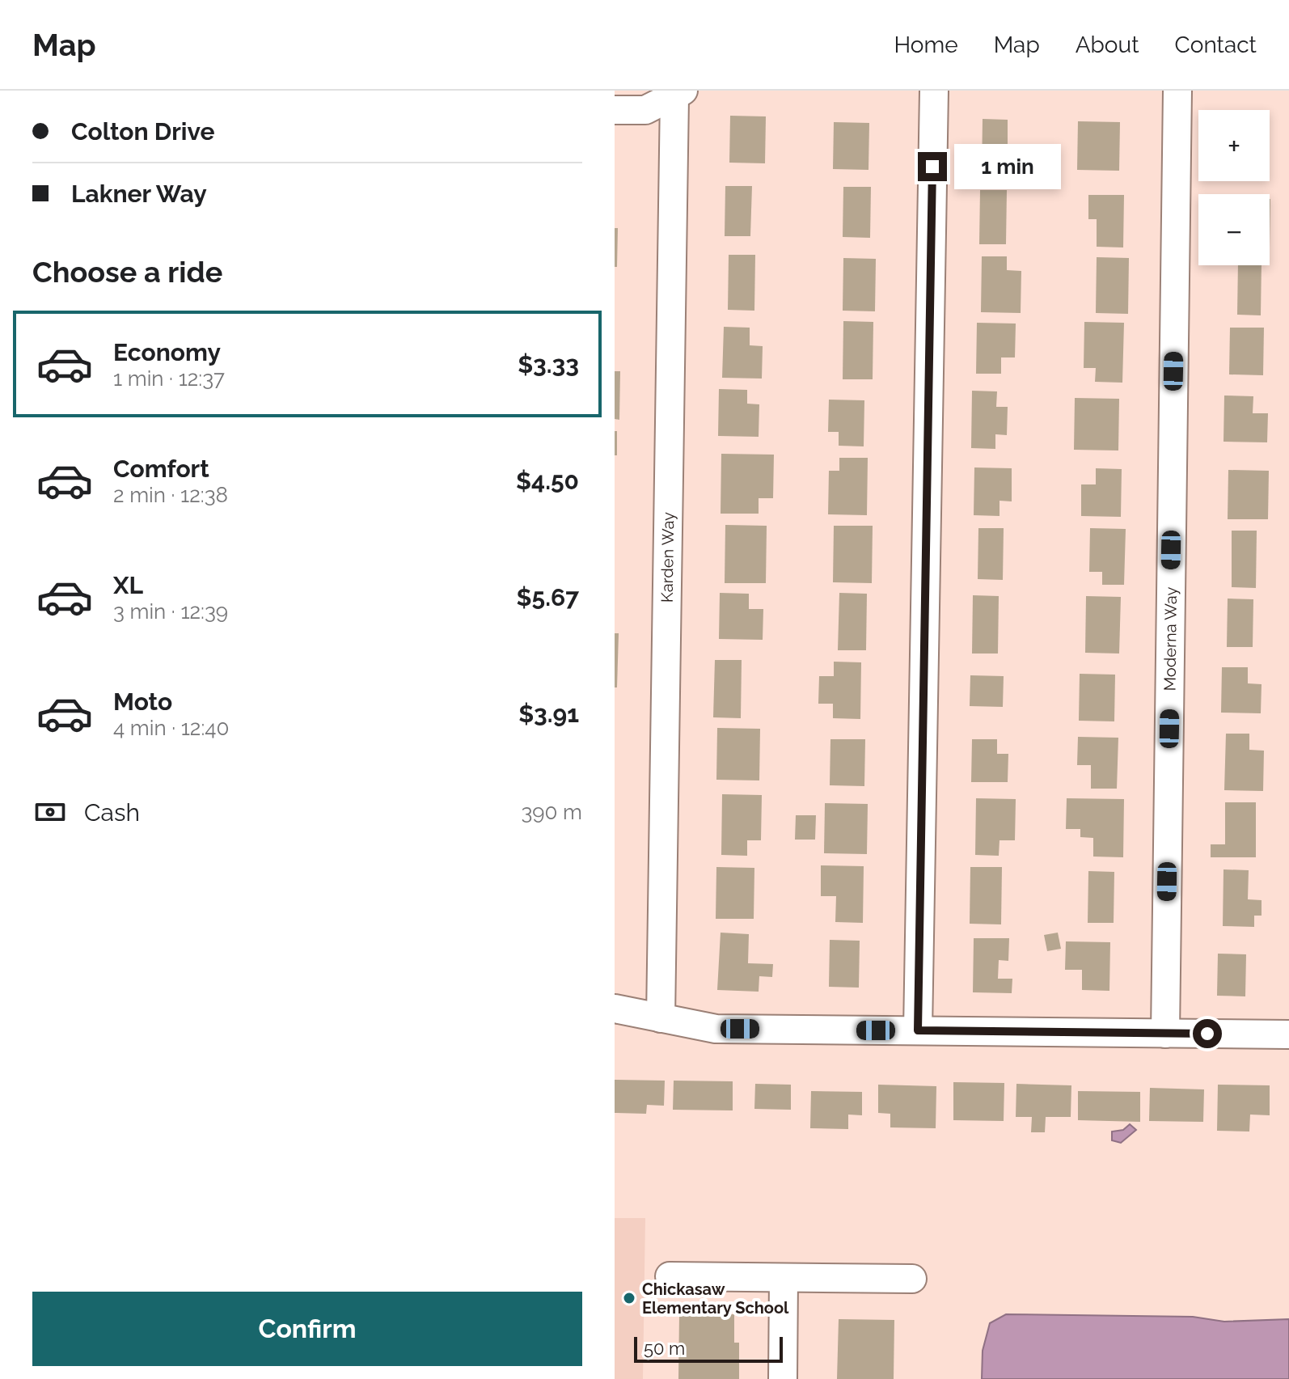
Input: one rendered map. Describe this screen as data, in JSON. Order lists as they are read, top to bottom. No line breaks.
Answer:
{"streets":{"street":["Karden Way","Moderna Way"]},"places":["Chickasaw Elementary School"],"scale_bar":"50 m","page":{"header":"Map","nav":["Home","Map","About","Contact"],"banner":["Colton Drive","Lakner Way"],"map_buttons":["+","−"],"bubble":"1 min","heading":"Choose a ride","list":[{"name":"Economy","note":"1 min · 12:37","value":"$3.33"},{"name":"Comfort","note":"2 min · 12:38","value":"$4.50"},{"name":"XL","note":"3 min · 12:39","value":"$5.67"},{"name":"Moto","note":"4 min · 12:40","value":"$3.91"}],"pay":["Cash","390 m"],"buttons":"Confirm","scale":"50 m"}}
